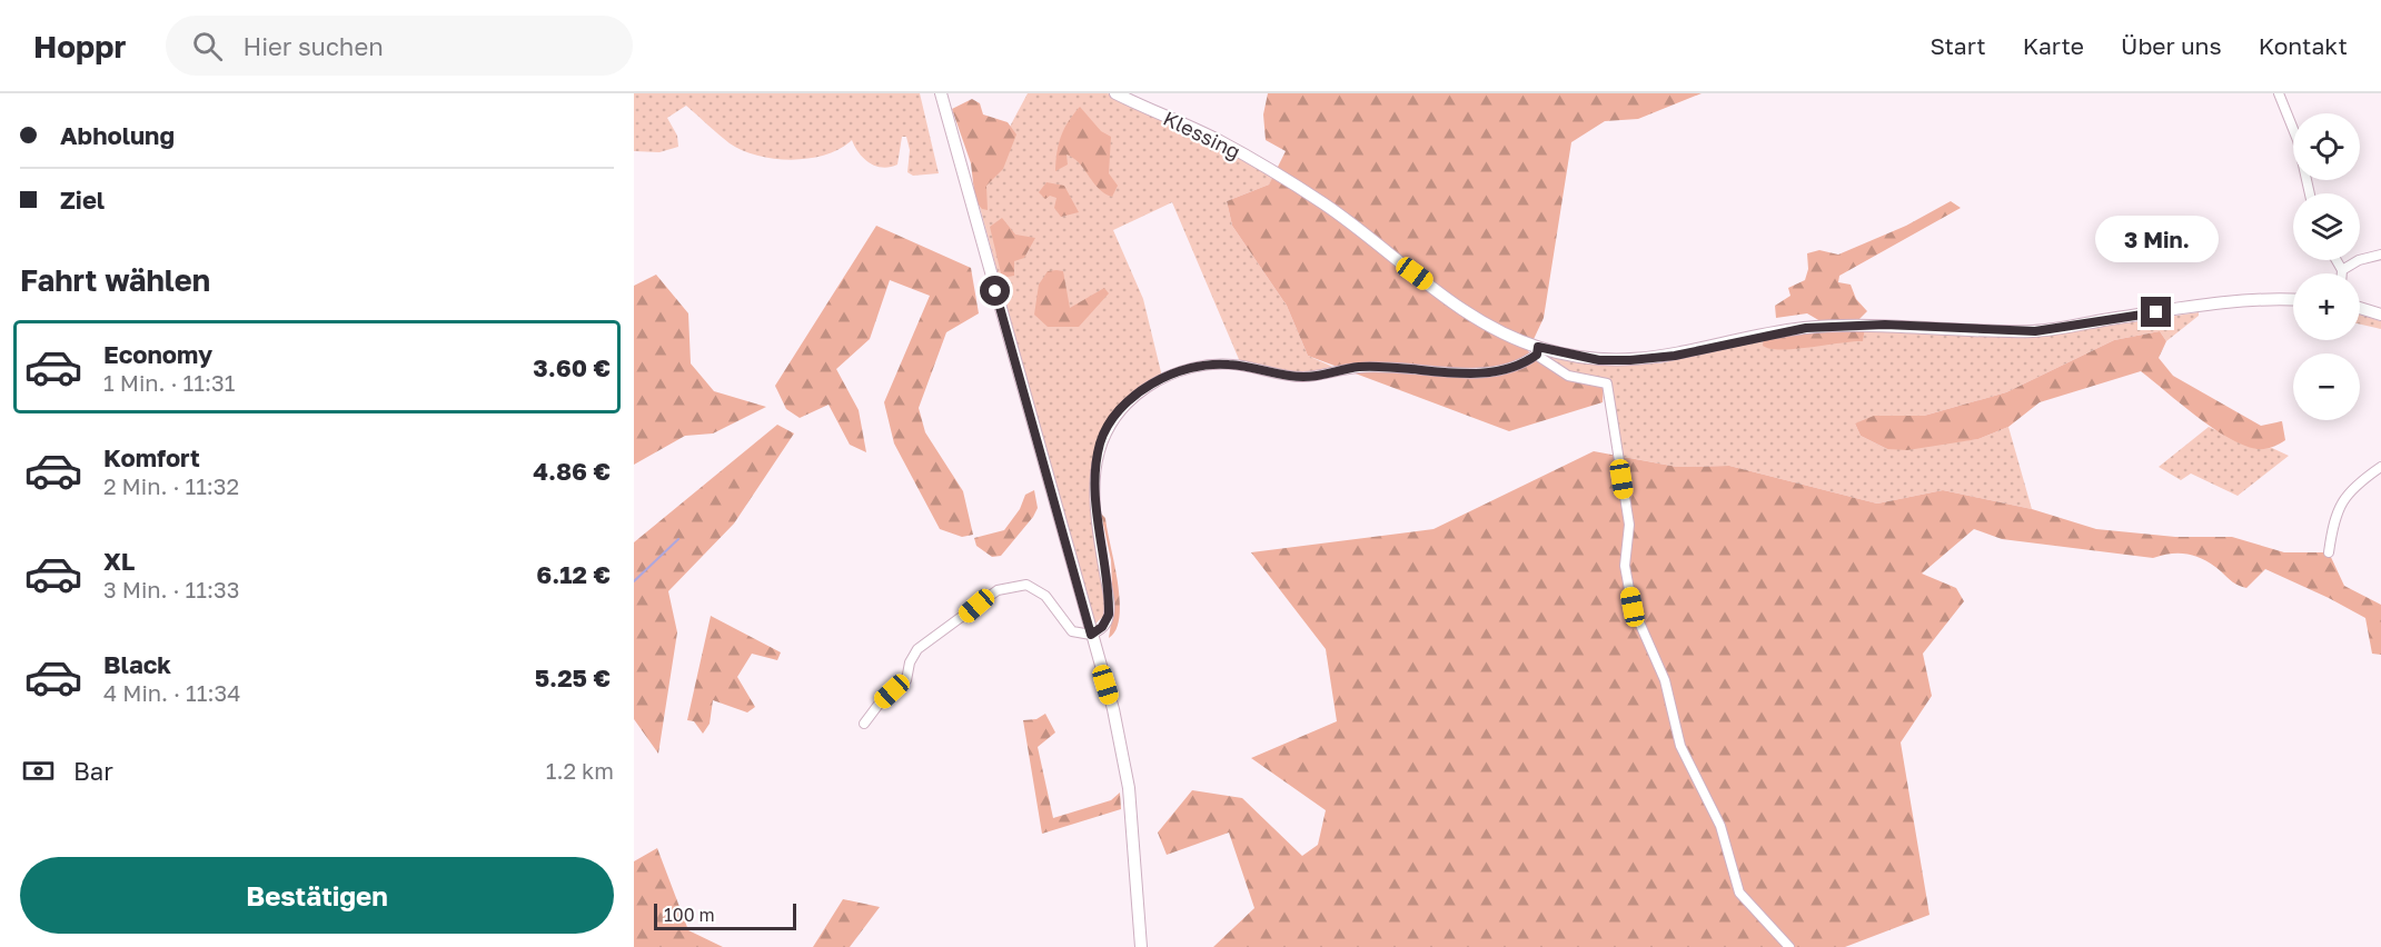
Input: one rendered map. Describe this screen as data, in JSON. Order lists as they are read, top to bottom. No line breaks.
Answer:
{"streets":{"street":["Klessing"]},"scale_bar":"100 m","page":{"header":"Hoppr","search":"Hier suchen","nav":["Start","Karte","Über uns","Kontakt"],"banner":["Abholung","Ziel"],"map_buttons":["+","−"],"bubble":"3 Min.","heading":"Fahrt wählen","list":[{"name":"Economy","note":"1 Min. · 11:31","value":"3.60 €"},{"name":"Komfort","note":"2 Min. · 11:32","value":"4.86 €"},{"name":"XL","note":"3 Min. · 11:33","value":"6.12 €"},{"name":"Black","note":"4 Min. · 11:34","value":"5.25 €"}],"pay":["Bar","1.2 km"],"buttons":"Bestätigen","scale":"100 m"}}
